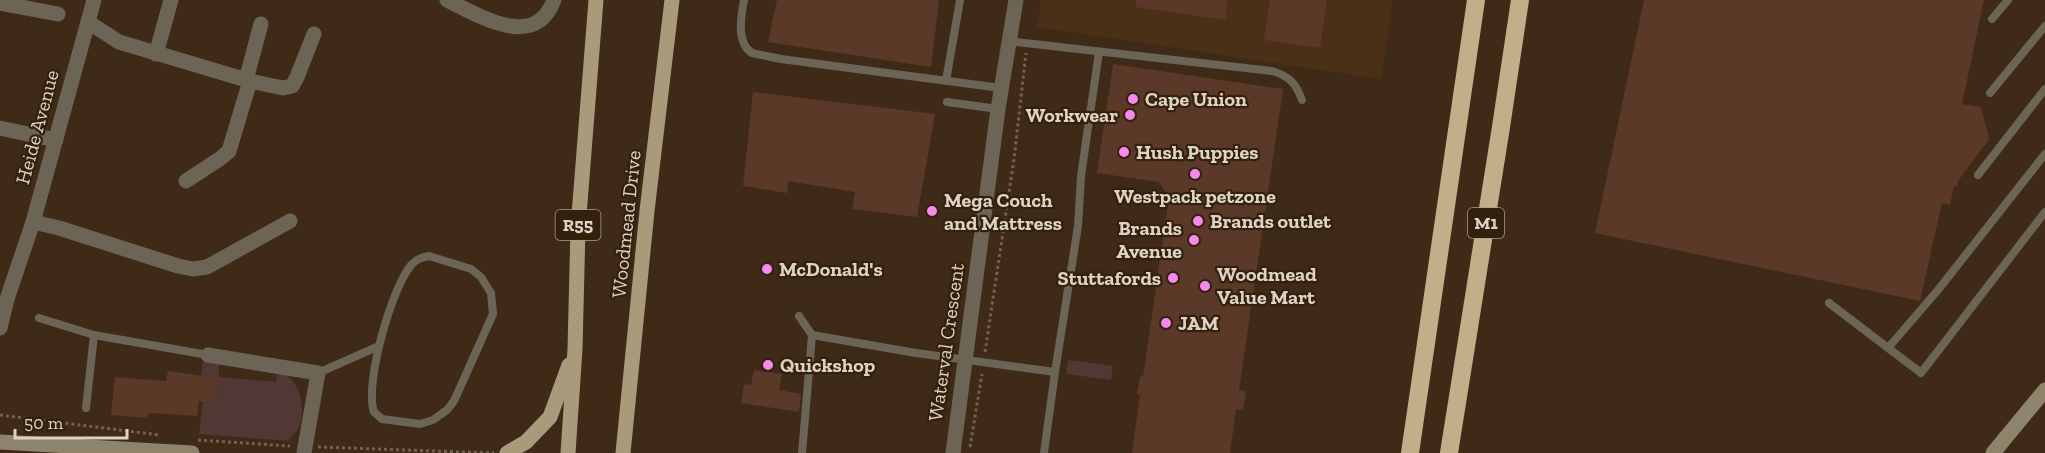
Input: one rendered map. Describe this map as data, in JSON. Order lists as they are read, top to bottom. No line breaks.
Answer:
{"streets":{"highway":["M1"],"main road":["Woodmead Drive","R55"],"street":["Heide Avenue","Waterval Crescent"]},"places":["Cape Union","Workwear","Hush Puppies","Westpack petzone","Mega Couch and Mattress","Brands outlet","Brands Avenue","McDonald's","Stuttafords","Woodmead Value Mart","JAM","Quickshop"],"scale_bar":"50 m"}
